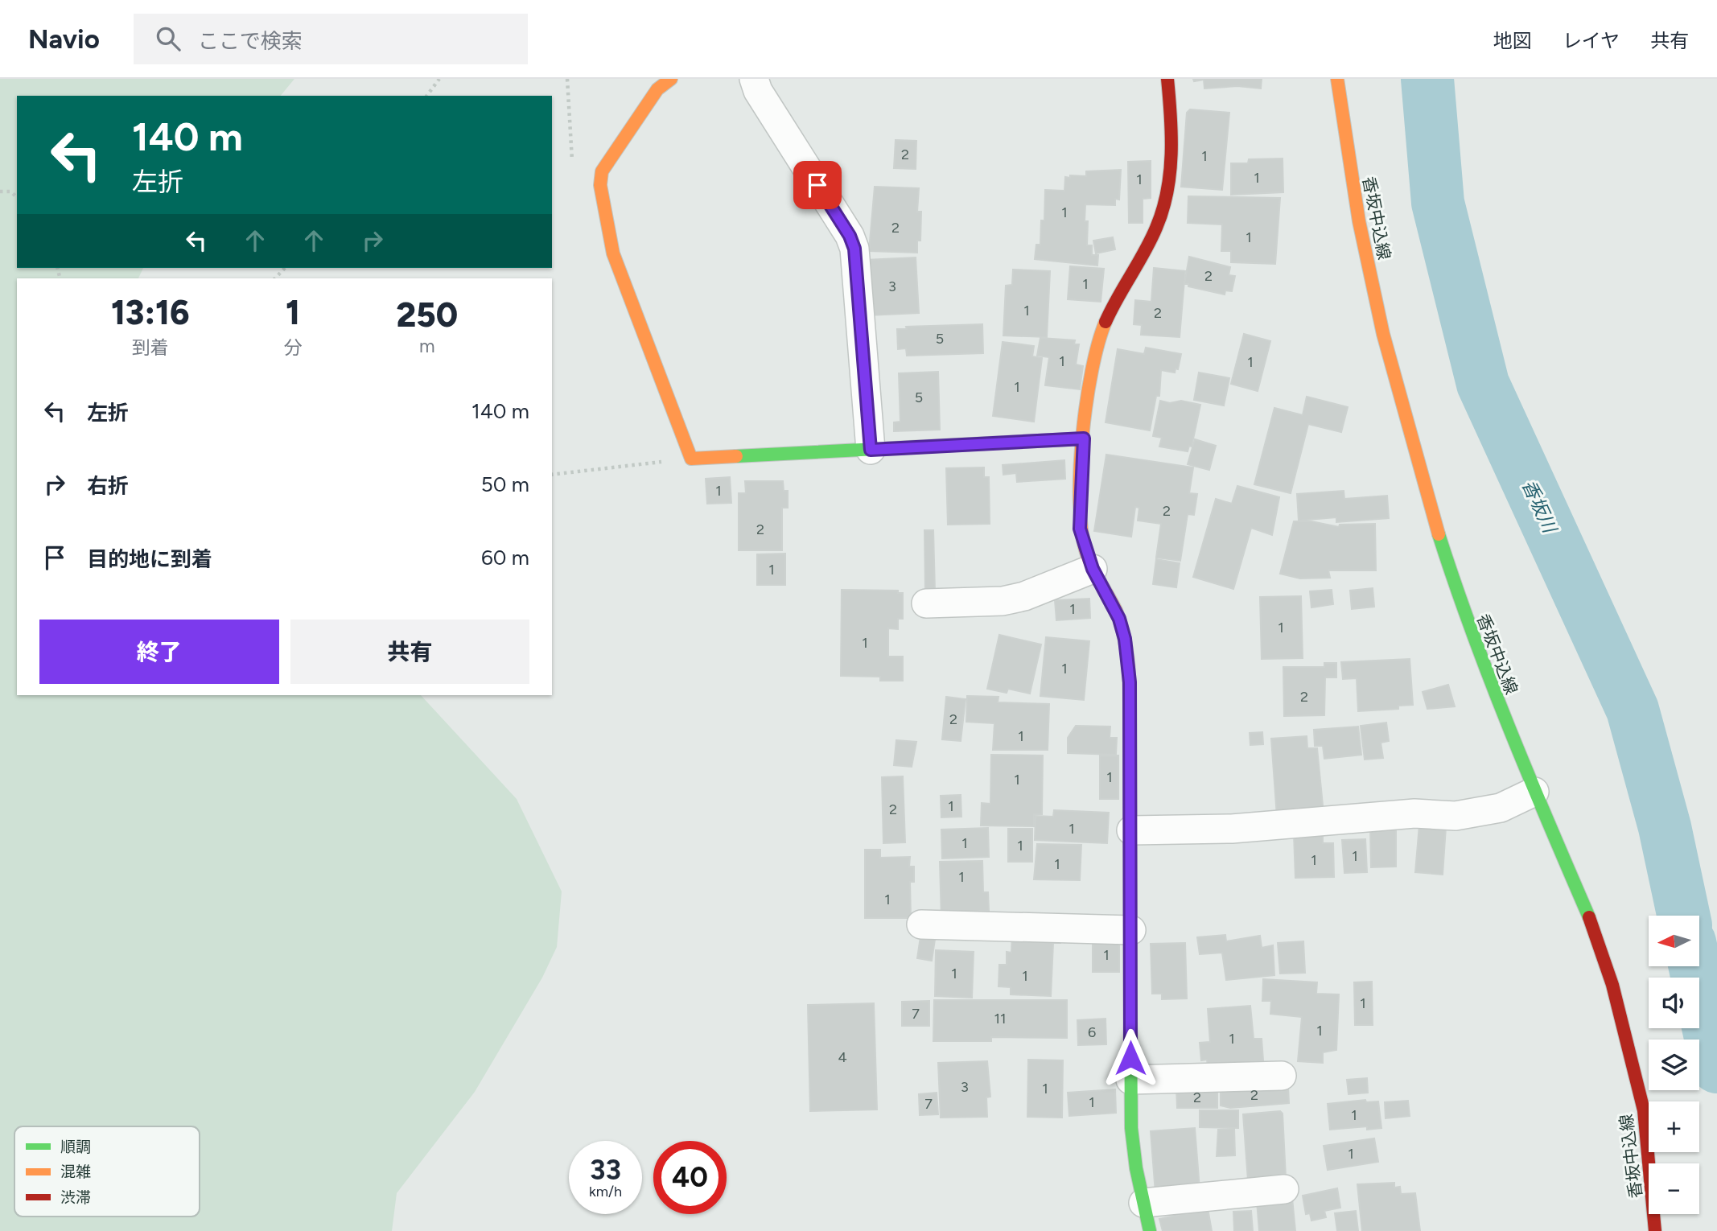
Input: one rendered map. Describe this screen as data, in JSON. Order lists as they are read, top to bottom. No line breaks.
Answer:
{"streets":{"street":["香坂中込線"]},"water":["香坂川"],"house_numbers":["2","1","1","1","1","2","1","2","1","3","1","2","5","1","1","1","5","1","2","2","1","1","1","1","1","2","2","1","1","1","1","2","1","1","1","1","1","1","1","1","1","1","1","1","7","11","1","6","1","4","3","1","2","2","1","7","1","1"],"legend":["順調","混雑","渋滞"],"north":"left","page":{"header":"Navio","search":"ここで検索","nav":["地図","レイヤ","共有"],"turn":["140 m","左折"],"eta":["13:16","到着","1","分","250","m"],"list":[{"name":"左折","value":"140 m"},{"name":"右折","value":"50 m"},{"name":"目的地に到着","value":"60 m"}],"buttons":["終了","共有"],"map_buttons":["+","−"],"speed":"33 km/h","limit":"40"}}
